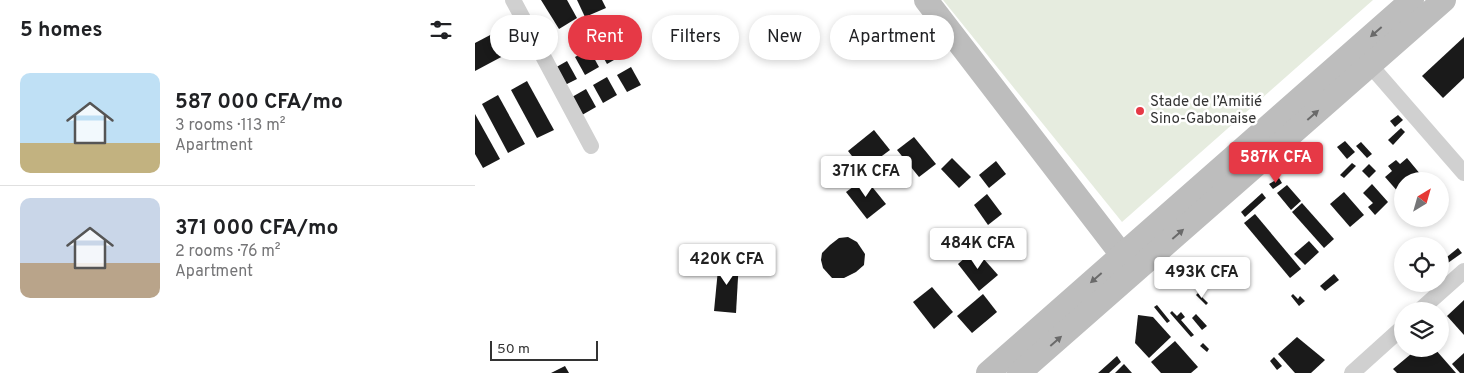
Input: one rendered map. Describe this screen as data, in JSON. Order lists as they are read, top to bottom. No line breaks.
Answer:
{"places":["Stade de l’Amitié Sino-Gabonaise"],"scale_bar":"50 m","north":"top right","page":{"heading":"5 homes","chip":["Buy","Rent","Filters","New","Apartment"],"list":[{"name":"587 000 CFA/mo","note":"3 rooms · 113 m² · Apartment"},{"name":"371 000 CFA/mo","note":"2 rooms · 76 m² · Apartment"}],"price":["587K CFA","371K CFA","484K CFA","420K CFA","493K CFA"],"scale":"50 m"}}
